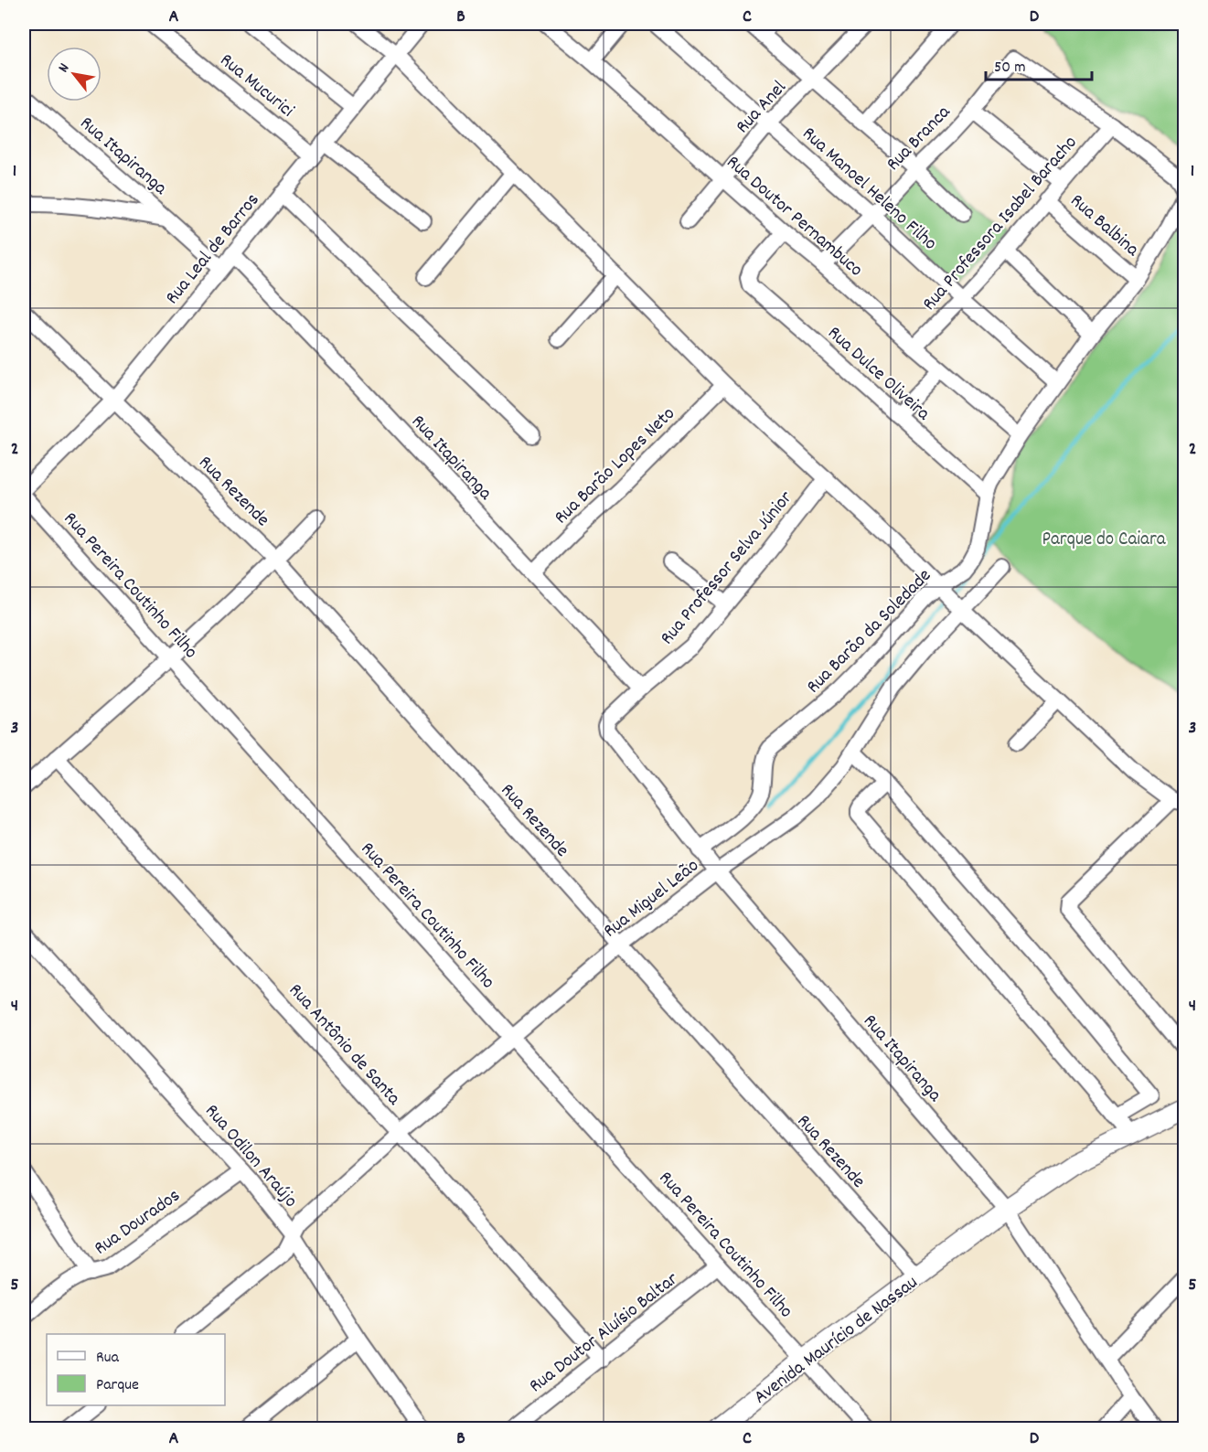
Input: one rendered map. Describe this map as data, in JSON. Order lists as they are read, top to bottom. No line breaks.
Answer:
{"streets":{"main road":["Avenida Maurício de Nassau"],"street":["Rua Mucurici","Rua Anel","Rua Branca","Rua Itapiranga","Rua Manoel Heleno Filho","Rua Doutor Pernambuco","Rua Professora Isabel Baracho","Rua Balbina","Rua Leal de Barros","Rua Dulce Oliveira","Rua Barão Lopes Neto","Rua Rezende","Rua Professor Selva Júnior","Rua Pereira Coutinho Filho","Rua Barão da Soledade","Rua Miguel Leão","Rua Antônio de Santa","Rua Odilon Araújo","Rua Dourados","Rua Doutor Aluísio Baltar"]},"crossings":[["Rua Mucurici","Rua Leal de Barros"],["Rua Anel","Rua Manoel Heleno Filho"],["Rua Anel","Rua Doutor Pernambuco"],["Rua Branca","Rua Manoel Heleno Filho"],["Rua Branca","Rua Doutor Pernambuco"],["Rua Branca","Rua Professora Isabel Baracho"],["Rua Branca","Rua Balbina"],["Rua Branca","Rua Barão da Soledade"],["Rua Itapiranga","Rua Leal de Barros"],["Rua Itapiranga","Rua Barão Lopes Neto"],["Rua Itapiranga","Rua Professor Selva Júnior"],["Rua Itapiranga","Rua Barão da Soledade"],["Rua Itapiranga","Rua Miguel Leão"],["Rua Itapiranga","Avenida Maurício de Nassau"],["Rua Manoel Heleno Filho","Rua Professora Isabel Baracho"],["Rua Manoel Heleno Filho","Rua Barão da Soledade"],["Rua Doutor Pernambuco","Rua Professora Isabel Baracho"],["Rua Doutor Pernambuco","Rua Dulce Oliveira"],["Rua Doutor Pernambuco","Rua Barão da Soledade"],["Rua Professora Isabel Baracho","Rua Balbina"],["Rua Professora Isabel Baracho","Rua Barão da Soledade"],["Rua Balbina","Rua Barão da Soledade"],["Rua Leal de Barros","Rua Rezende"],["Rua Dulce Oliveira","Rua Barão da Soledade"],["Rua Rezende","Rua Miguel Leão"],["Rua Rezende","Avenida Maurício de Nassau"],["Rua Pereira Coutinho Filho","Rua Miguel Leão"],["Rua Pereira Coutinho Filho","Rua Doutor Aluísio Baltar"],["Rua Pereira Coutinho Filho","Avenida Maurício de Nassau"],["Rua Miguel Leão","Rua Antônio de Santa"],["Rua Miguel Leão","Rua Odilon Araújo"],["Rua Antônio de Santa","Rua Doutor Aluísio Baltar"],["Rua Odilon Araújo","Rua Dourados"]],"parks":["Parque do Caiara"],"legend":["Rua","Parque"],"scale_bar":"50 m","north":"top left","grid":{"columns":["A","B","C","D"],"rows":["1","2","3","4","5"]}}
